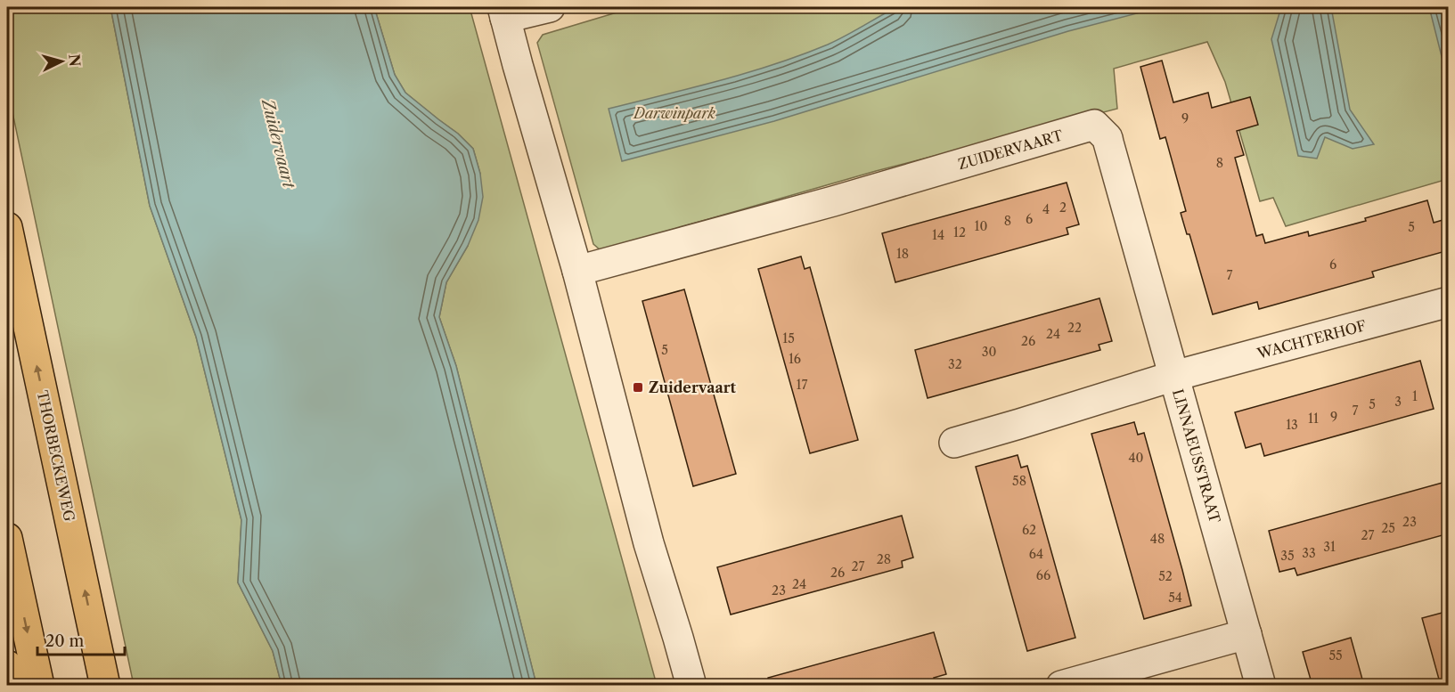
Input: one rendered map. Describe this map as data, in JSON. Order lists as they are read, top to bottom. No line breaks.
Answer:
{"streets":{"main road":["THORBECKEWEG"],"street":["ZUIDERVAART","WACHTERHOF","LINNAEUSSTRAAT"]},"crossings":[["ZUIDERVAART","WACHTERHOF"],["ZUIDERVAART","LINNAEUSSTRAAT"],["WACHTERHOF","LINNAEUSSTRAAT"]],"water":["Zuidervaart"],"parks":["Darwinpark"],"places":{"transit":["Zuidervaart"]},"house_numbers":["9","8","2","4","6","8","10","5","12","14","18","6","7","22","24","15","26","5","30","16","32","17","1","3","5","7","9","11","13","40","58","23","25","62","27","48","31","33","64","35","28","27","26","66","52","24","23","54","55"],"scale_bar":"20 m","north":"right"}
